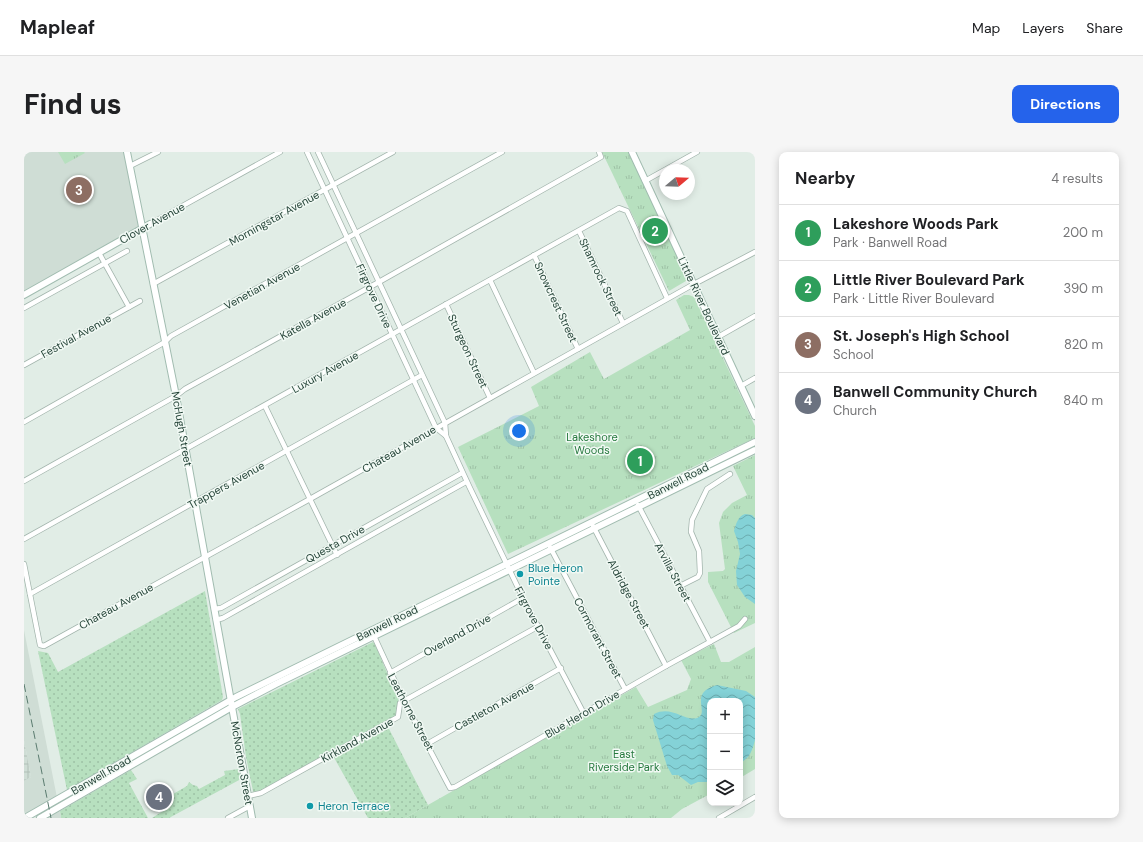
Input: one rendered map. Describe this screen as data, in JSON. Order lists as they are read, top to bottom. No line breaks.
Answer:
{"streets":{"main road":["Clover Avenue","Little River Boulevard","McHugh Street","Banwell Road","McNorton Street"],"street":["Morningstar Avenue","Shamrock Street","Venetian Avenue","Firgrove Drive","Snowcrest Street","Katella Avenue","Festival Avenue","Sturgeon Street","Luxury Avenue","Chateau Avenue","Trappers Avenue","Questa Drive","Arvilla Street","Aldridge Street","Overland Drive","Cormorant Street","Castleton Avenue","Leathorne Street","Blue Heron Drive","Kirkland Avenue"]},"crossings":[["Morningstar Avenue","Firgrove Drive"],["Morningstar Avenue","McHugh Street"],["Clover Avenue","McHugh Street"],["Shamrock Street","Luxury Avenue"],["Shamrock Street","Chateau Avenue"],["Venetian Avenue","Firgrove Drive"],["Venetian Avenue","McHugh Street"],["Firgrove Drive","Katella Avenue"],["Firgrove Drive","Luxury Avenue"],["Firgrove Drive","Chateau Avenue"],["Firgrove Drive","Banwell Road"],["Firgrove Drive","Trappers Avenue"],["Firgrove Drive","Questa Drive"],["Firgrove Drive","Overland Drive"],["Firgrove Drive","Castleton Avenue"],["Firgrove Drive","Blue Heron Drive"],["Snowcrest Street","Luxury Avenue"],["Snowcrest Street","Chateau Avenue"],["Little River Boulevard","Chateau Avenue"],["Katella Avenue","McHugh Street"],["Sturgeon Street","Luxury Avenue"],["Sturgeon Street","Chateau Avenue"],["Luxury Avenue","McHugh Street"],["Luxury Avenue","Chateau Avenue"],["McHugh Street","Chateau Avenue"],["McHugh Street","Banwell Road"],["McHugh Street","Trappers Avenue"],["McHugh Street","Questa Drive"],["McHugh Street","McNorton Street"],["Chateau Avenue","Trappers Avenue"],["Banwell Road","Arvilla Street"],["Banwell Road","Aldridge Street"],["Banwell Road","Cormorant Street"],["Banwell Road","Leathorne Street"],["Banwell Road","McNorton Street"],["Arvilla Street","Blue Heron Drive"],["Aldridge Street","Blue Heron Drive"],["Overland Drive","Leathorne Street"],["Cormorant Street","Blue Heron Drive"],["Castleton Avenue","Leathorne Street"],["Leathorne Street","Blue Heron Drive"],["Leathorne Street","Kirkland Avenue"],["Kirkland Avenue","McNorton Street"]],"parks":["Lakeshore Woods","East Riverside Park"],"places":["Blue Heron Pointe","Heron Terrace"],"north":"right","page":{"header":"Mapleaf","nav":["Map","Layers","Share"],"buttons":"Directions","title":"Find us","heading":["Nearby","4 results"],"pins":["3","2","1","4"],"list":[{"mark":"1","name":"Lakeshore Woods Park","note":"Park · Banwell Road","value":"200 m"},{"mark":"2","name":"Little River Boulevard Park","note":"Park · Little River Boulevard","value":"390 m"},{"mark":"3","name":"St. Joseph's High School","note":"School","value":"820 m"},{"mark":"4","name":"Banwell Community Church","note":"Church","value":"840 m"}],"map_buttons":["+","−"]}}
